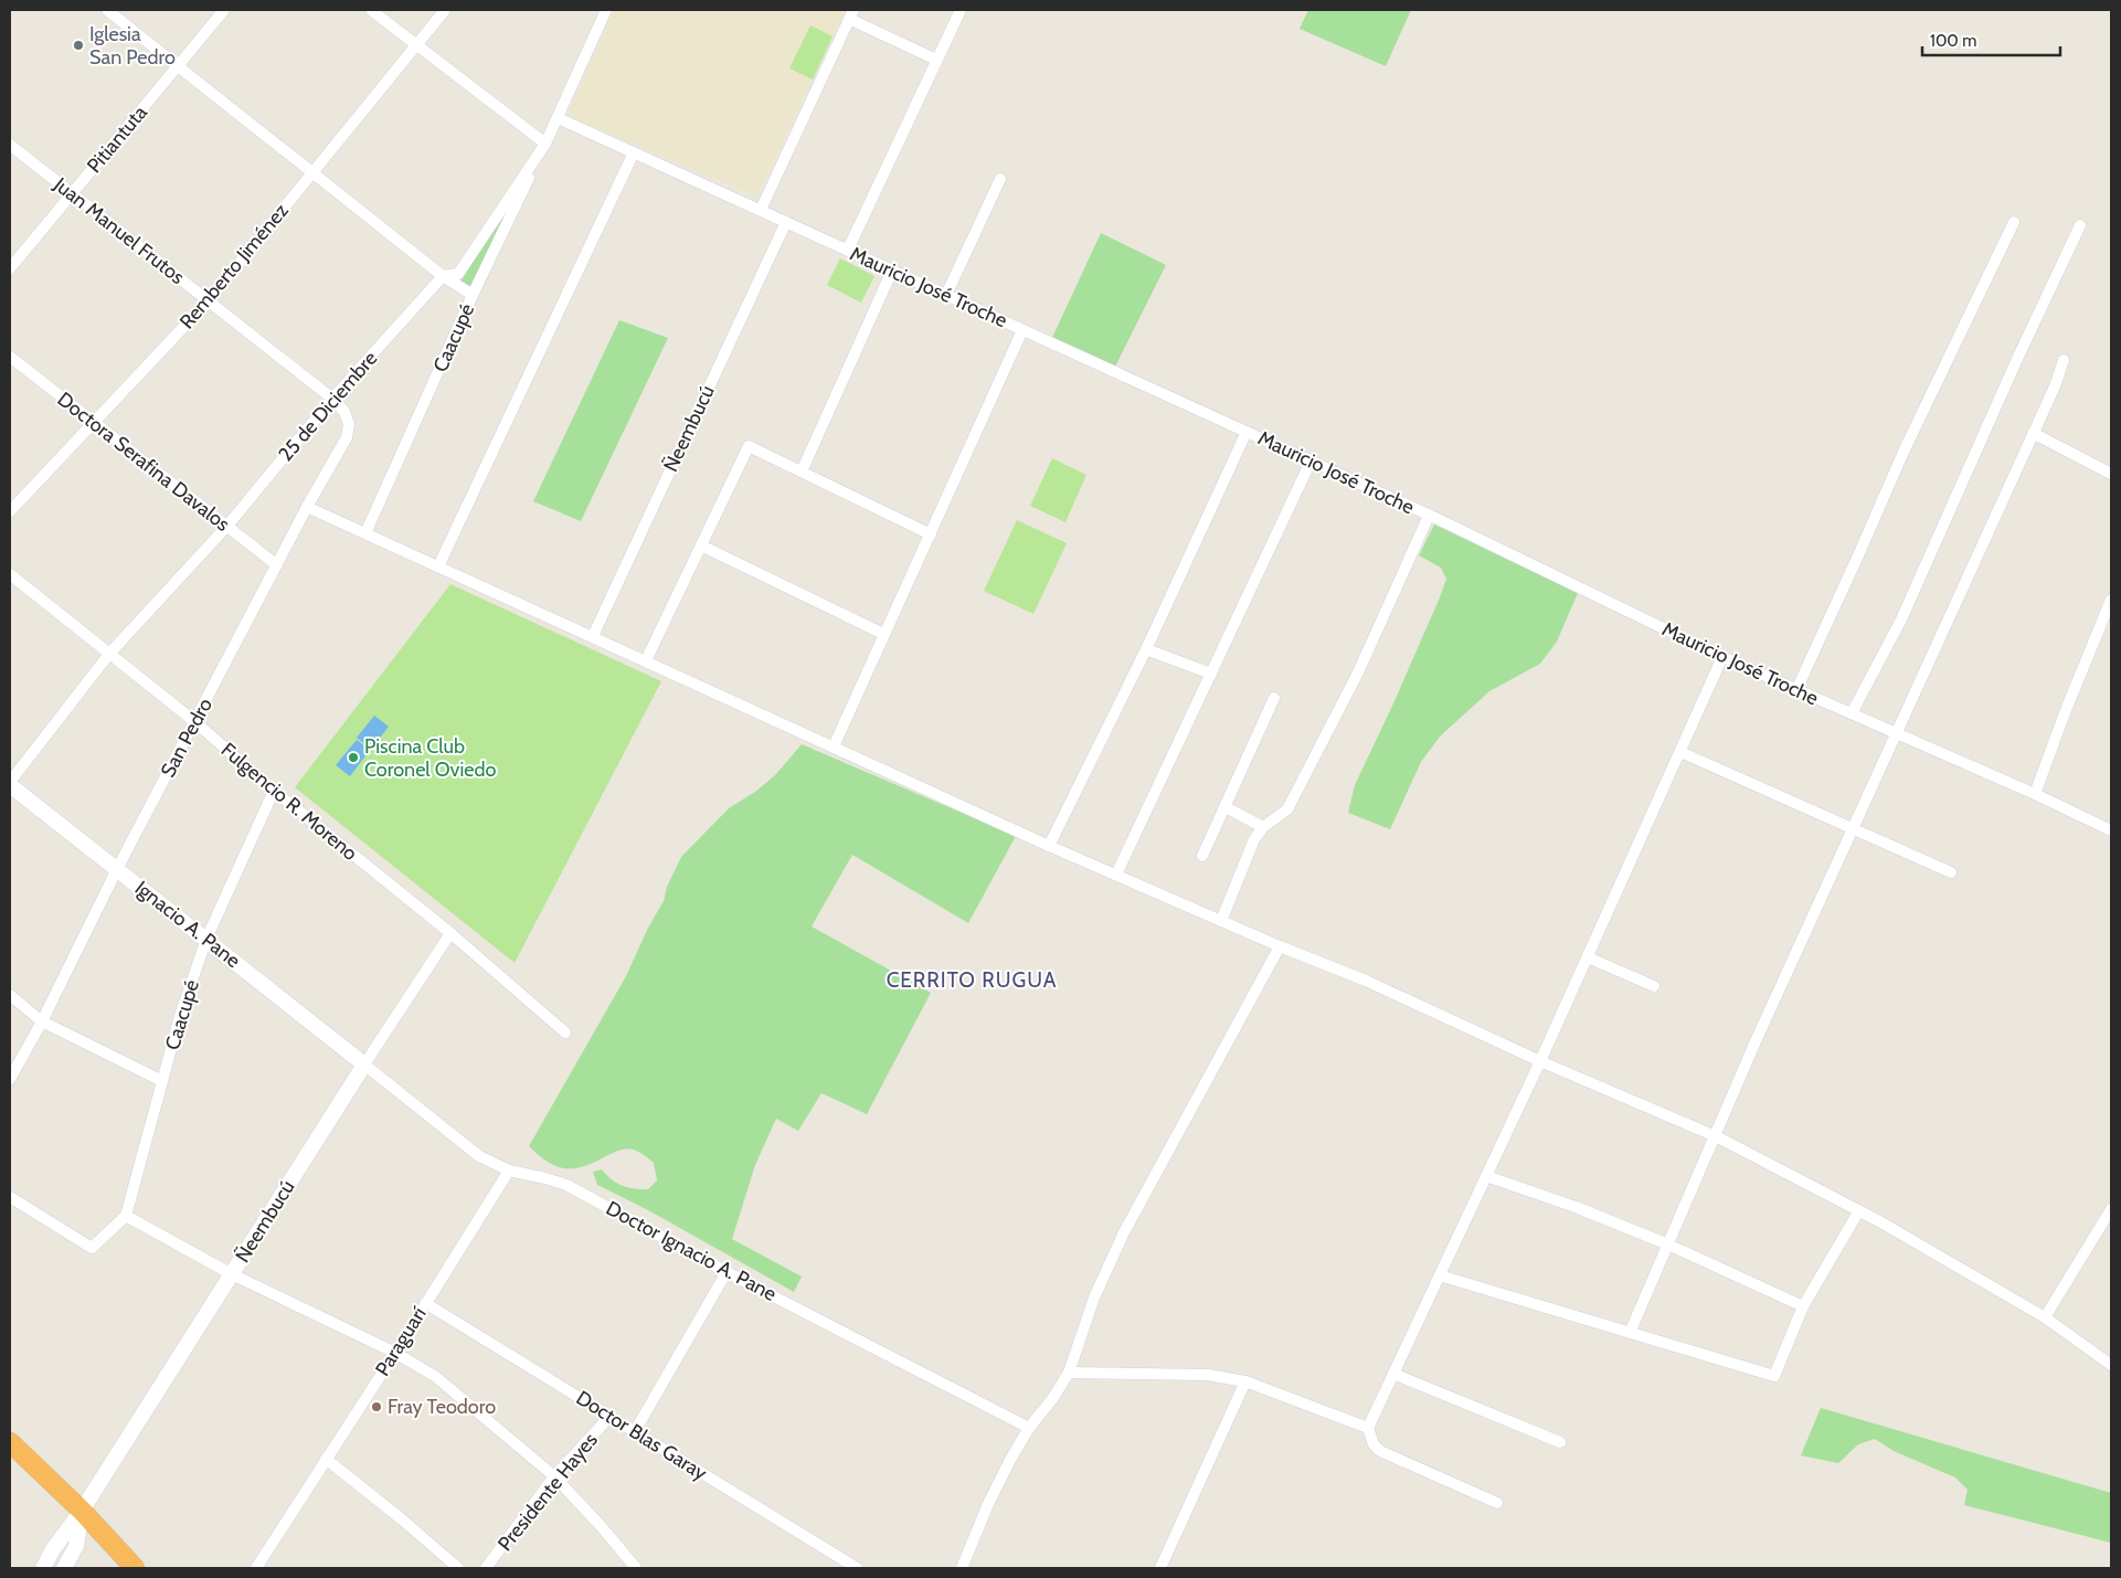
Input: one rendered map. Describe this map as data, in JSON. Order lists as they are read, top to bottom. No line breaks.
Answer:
{"streets":{"street":["Pitiantuta","Juan Manuel Frutos","Remberto Jiménez","Mauricio José Troche","Caacupé","25 de Diciembre","Ñeembucú","Doctora Serafina Davalos","San Pedro","Fulgencio R. Moreno","Ignacio A. Pane","Doctor Ignacio A. Pane","Paraguarí","Doctor Blas Garay","Presidente Hayes"]},"crossings":[["Pitiantuta","Juan Manuel Frutos"],["Juan Manuel Frutos","Remberto Jiménez"],["Juan Manuel Frutos","25 de Diciembre"],["Juan Manuel Frutos","San Pedro"],["Remberto Jiménez","Doctora Serafina Davalos"],["Mauricio José Troche","25 de Diciembre"],["Mauricio José Troche","Ñeembucú"],["Caacupé","25 de Diciembre"],["Caacupé","Fulgencio R. Moreno"],["Caacupé","Ignacio A. Pane"],["25 de Diciembre","Doctora Serafina Davalos"],["25 de Diciembre","San Pedro"],["25 de Diciembre","Fulgencio R. Moreno"],["25 de Diciembre","Ignacio A. Pane"],["Ñeembucú","Fulgencio R. Moreno"],["Ñeembucú","Ignacio A. Pane"],["Ñeembucú","Doctor Ignacio A. Pane"],["Doctora Serafina Davalos","San Pedro"],["San Pedro","Fulgencio R. Moreno"],["San Pedro","Ignacio A. Pane"],["Ignacio A. Pane","Doctor Ignacio A. Pane"],["Doctor Ignacio A. Pane","Paraguarí"],["Paraguarí","Doctor Blas Garay"],["Doctor Blas Garay","Presidente Hayes"]],"districts":["CERRITO RUGUA"],"places":["Iglesia San Pedro","Piscina Club Coronel Oviedo","Fray Teodoro"],"scale_bar":"100 m"}
